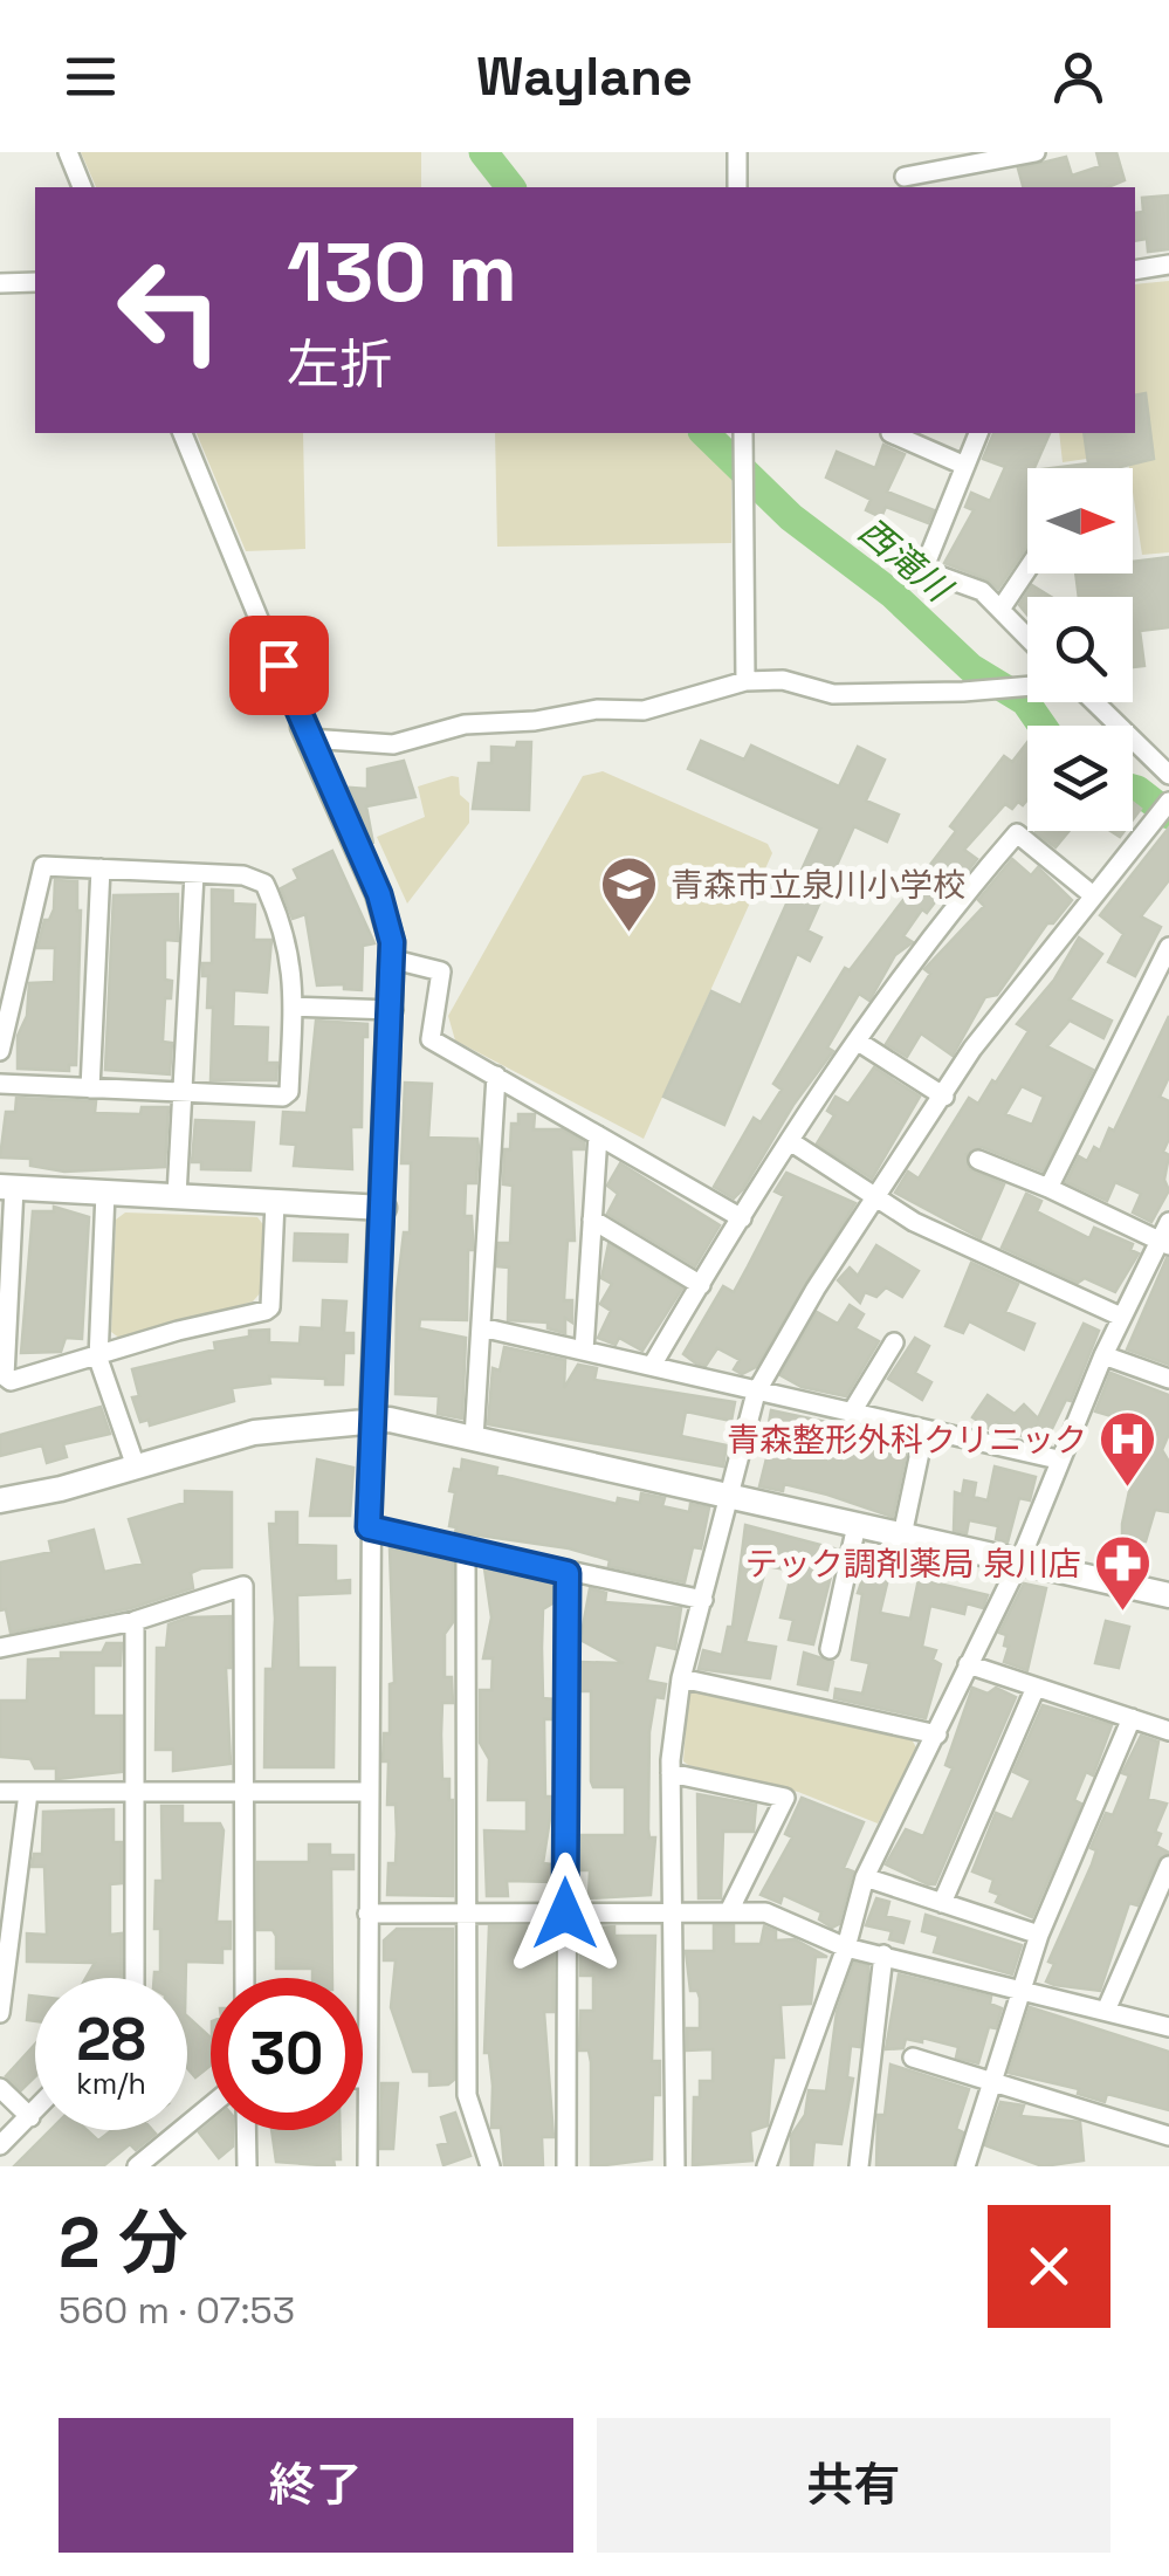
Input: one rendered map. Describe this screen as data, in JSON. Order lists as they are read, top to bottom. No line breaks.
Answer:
{"water":["西滝川"],"places":{"school or university":["青森市立泉川小学校"],"hospital":["青森整形外科クリニック"],"pharmacy":["テック調剤薬局 泉川店"]},"north":"right","page":{"header":"Waylane","turn":["130 m","左折"],"speed":"28 km/h","limit":"30","heading":["2 分","560 m · 07:53"],"buttons":["終了","共有"]}}
